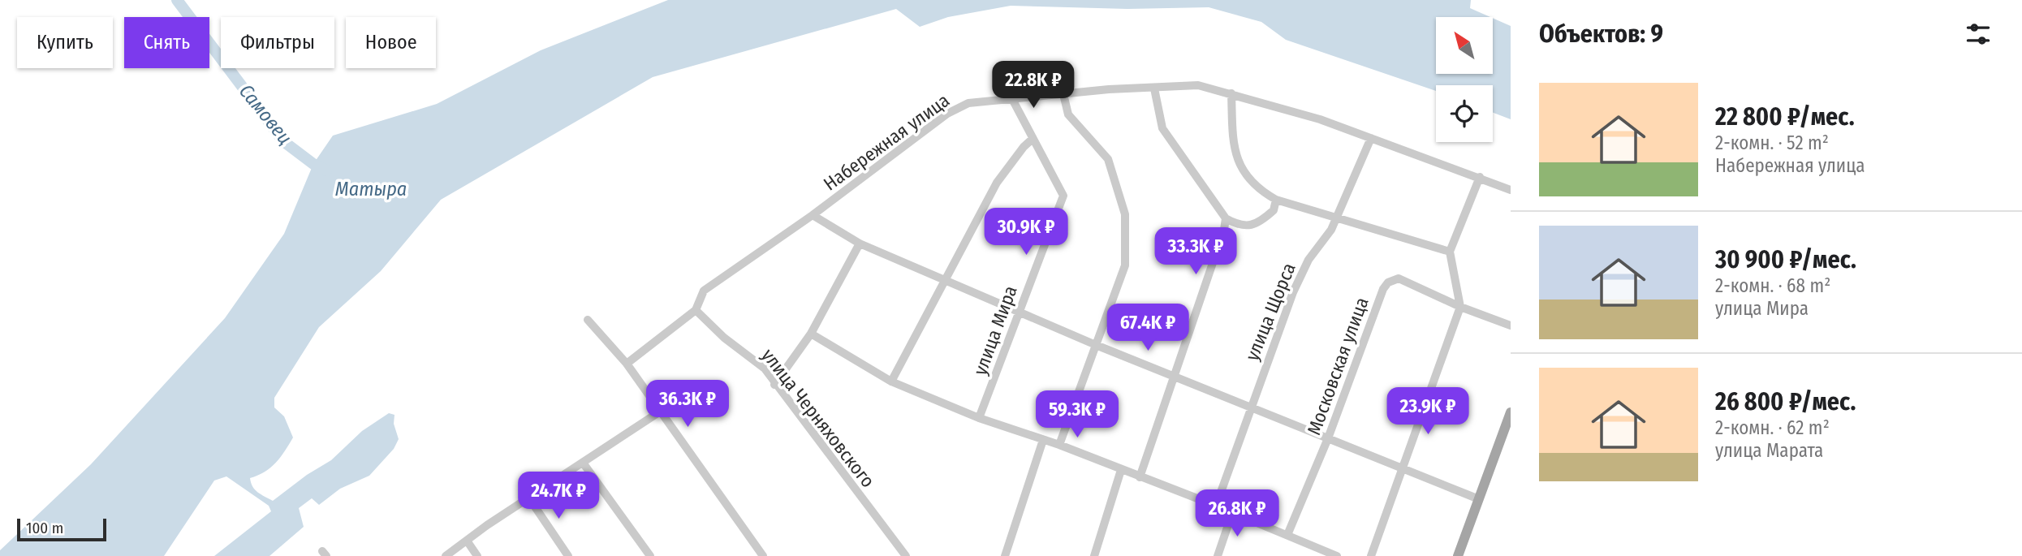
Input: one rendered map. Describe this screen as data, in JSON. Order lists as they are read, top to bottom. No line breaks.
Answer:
{"streets":{"street":["Набережная улица","улица Щорса","улица Мира","Московская улица","улица Черняховского"]},"crossings":[["Набережная улица","улица Щорса"],["Набережная улица","улица Мира"],["Набережная улица","улица Черняховского"]],"water":["Самовец","Матыра"],"scale_bar":"100 m","north":"top left","page":{"heading":"Объектов: 9","chip":["Купить","Снять","Фильтры","Новое"],"price":["22.8K ₽","30.9K ₽","33.3K ₽","67.4K ₽","36.3K ₽","23.9K ₽","59.3K ₽","24.7K ₽","26.8K ₽"],"list":[{"name":"22 800 ₽/мес.","note":"2-комн. · 52 m² · Набережная улица"},{"name":"30 900 ₽/мес.","note":"2-комн. · 68 m² · улица Мира"},{"name":"26 800 ₽/мес.","note":"2-комн. · 62 m² · улица Марата"}],"scale":"100 m"}}
